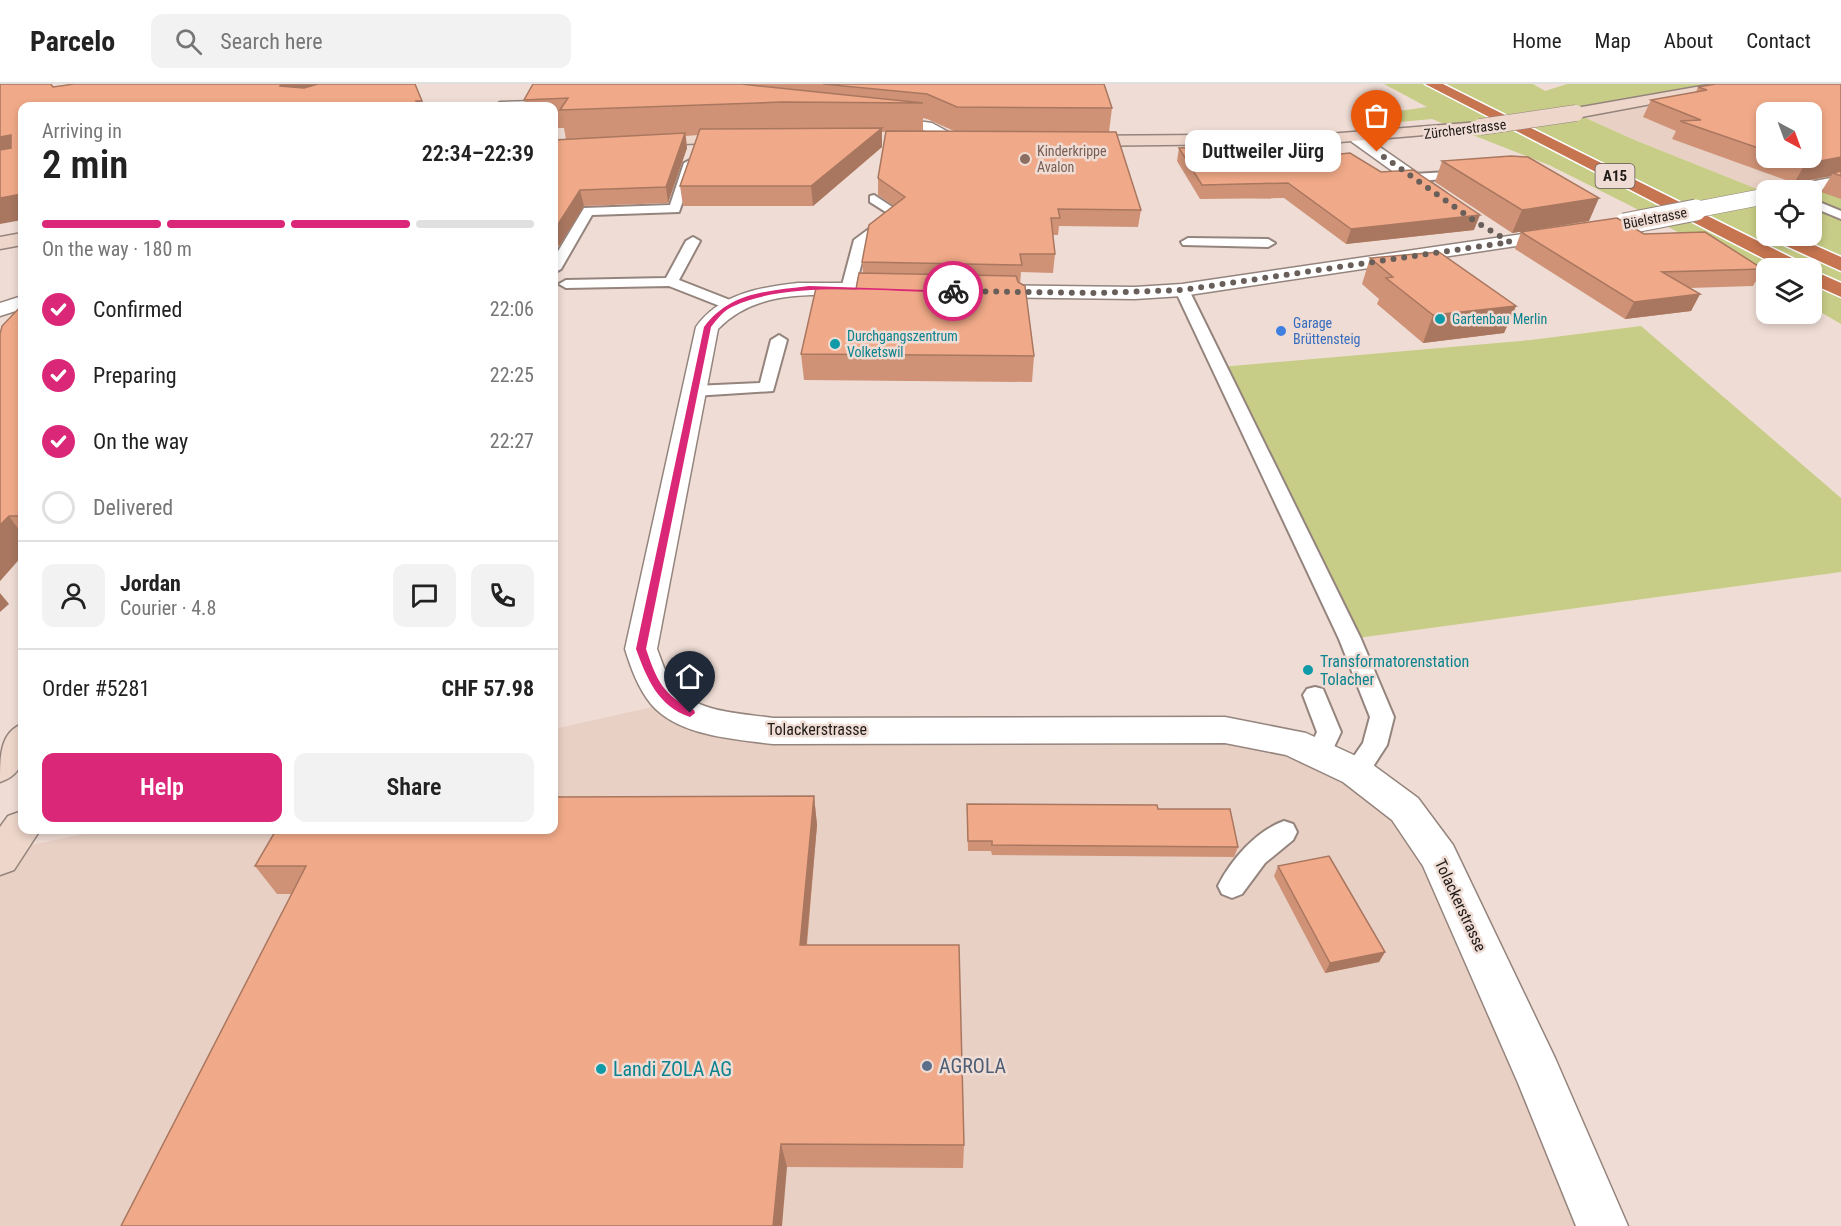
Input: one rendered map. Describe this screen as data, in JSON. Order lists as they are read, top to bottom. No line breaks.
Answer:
{"streets":{"highway":["A15"],"main road":["Zürcherstrasse"],"street":["Büelstrasse","Tolackerstrasse"]},"places":["Duttweiler Jürg","Kinderkrippe Avalon","Gartenbau Merlin","Garage Brüttensteig","Durchgangszentrum Volketswil","Transformatorenstation Tolacher","AGROLA","Landi ZOLA AG"],"north":"bottom right","page":{"header":"Parcelo","search":"Search here","nav":["Home","Map","About","Contact"],"heading":["2 min","Arriving in","22:34–22:39"],"panel":["Jordan","Courier · 4.8","Order #5281","CHF 57.98"],"bubble":"Duttweiler Jürg","bar":"On the way · 180 m","list":[["Confirmed","22:06"],["Preparing","22:25"],["On the way","22:27"],"Delivered"],"buttons":["Help","Share"]}}
